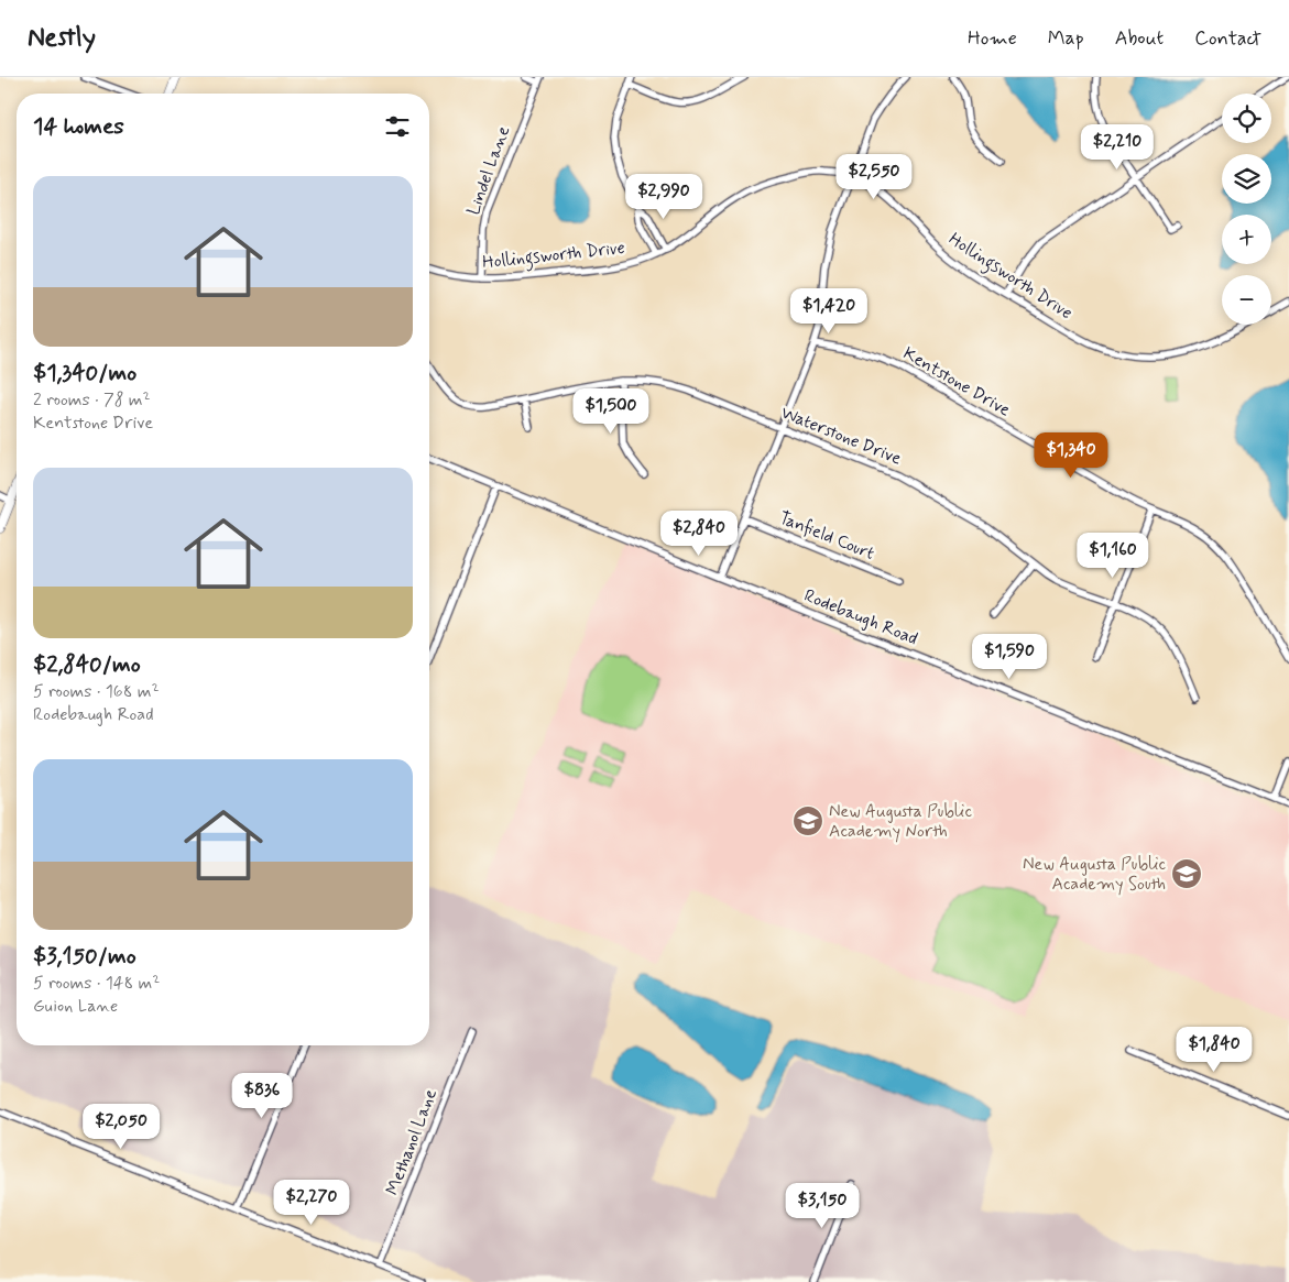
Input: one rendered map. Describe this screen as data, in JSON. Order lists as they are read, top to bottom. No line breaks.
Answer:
{"streets":{"street":["Lindel Lane","Hollingsworth Drive","Kentstone Drive","Waterstone Drive","Tanfield Court","Rodebaugh Road","Methanol Lane"]},"crossings":[["Lindel Lane","Hollingsworth Drive"]],"places":{"school or university":["New Augusta Public Academy North","New Augusta Public Academy South"]},"page":{"header":"Nestly","nav":["Home","Map","About","Contact"],"map_buttons":["+","−"],"heading":"14 homes","price":["$2,210","$2,550","$2,990","$1,420","$1,500","$1,340","$2,840","$1,160","$1,590","$1,840","$836","$2,050","$2,270","$3,150"],"list":[{"name":"$1,340/mo","note":"2 rooms · 78 m² · Kentstone Drive"},{"name":"$2,840/mo","note":"5 rooms · 168 m² · Rodebaugh Road"},{"name":"$3,150/mo","note":"5 rooms · 148 m² · Guion Lane"}]}}
